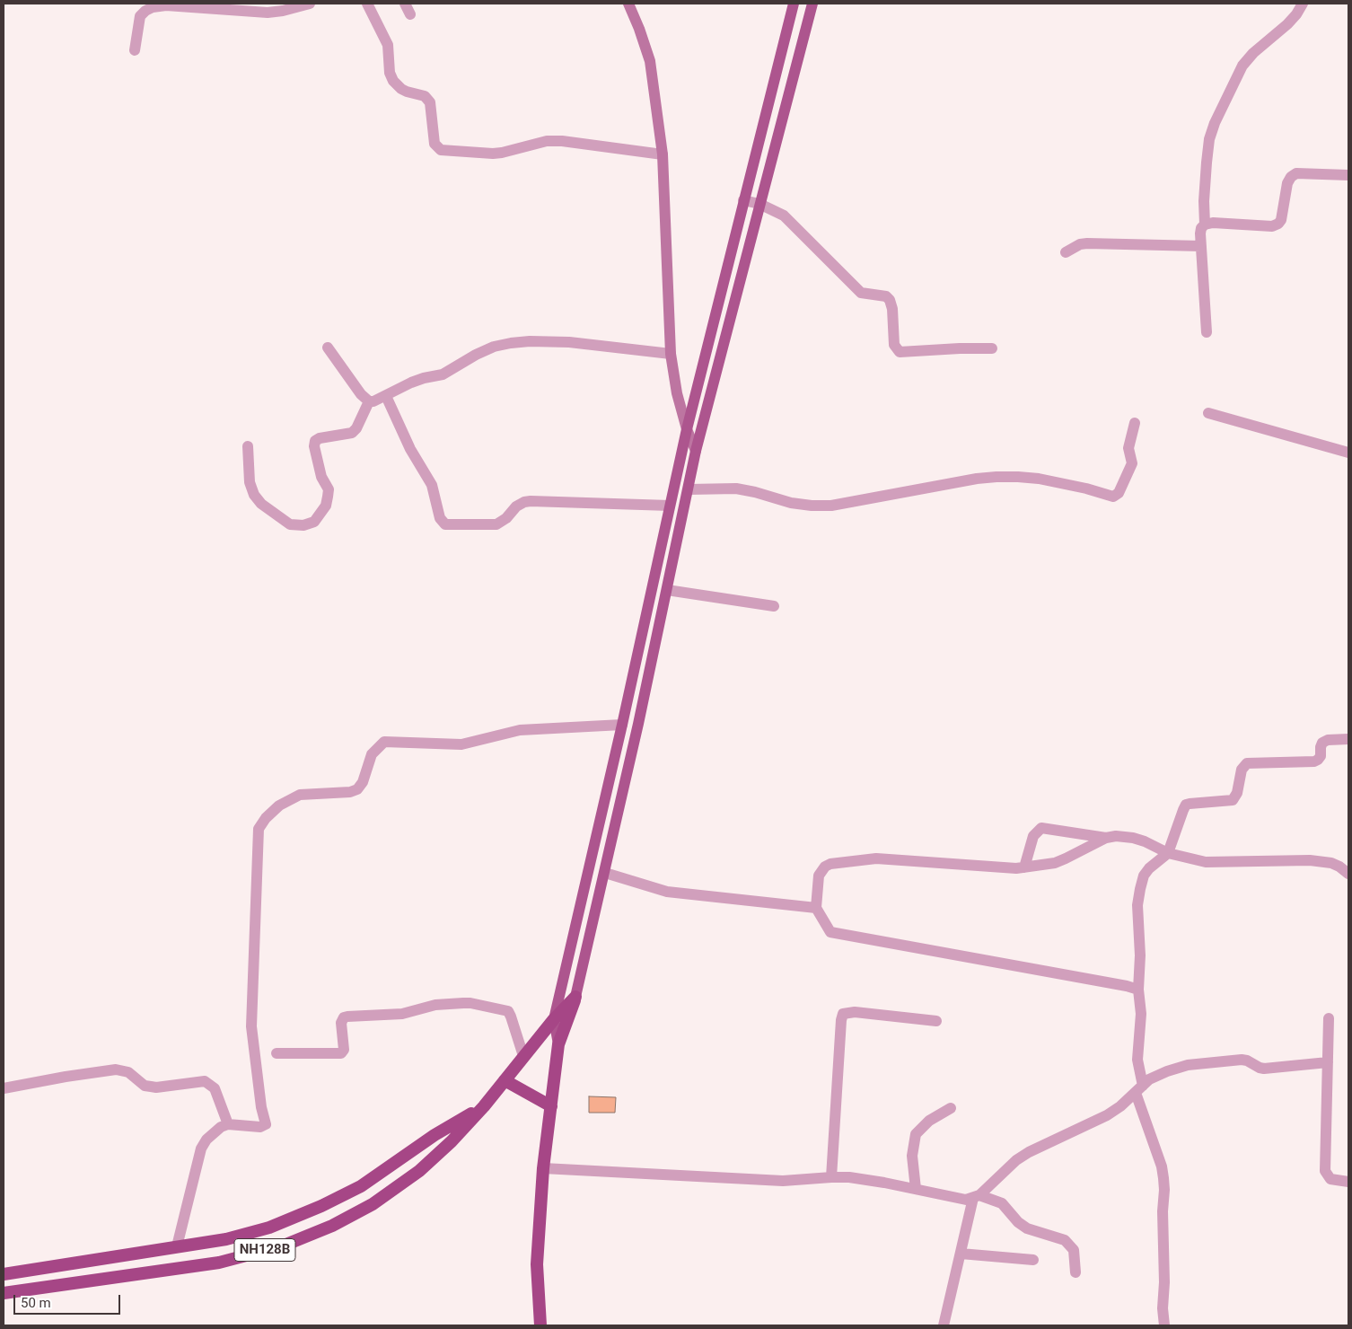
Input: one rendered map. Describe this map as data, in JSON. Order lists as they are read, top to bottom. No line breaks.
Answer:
{"streets":{"highway":["NH128B"]},"scale_bar":"50 m"}
